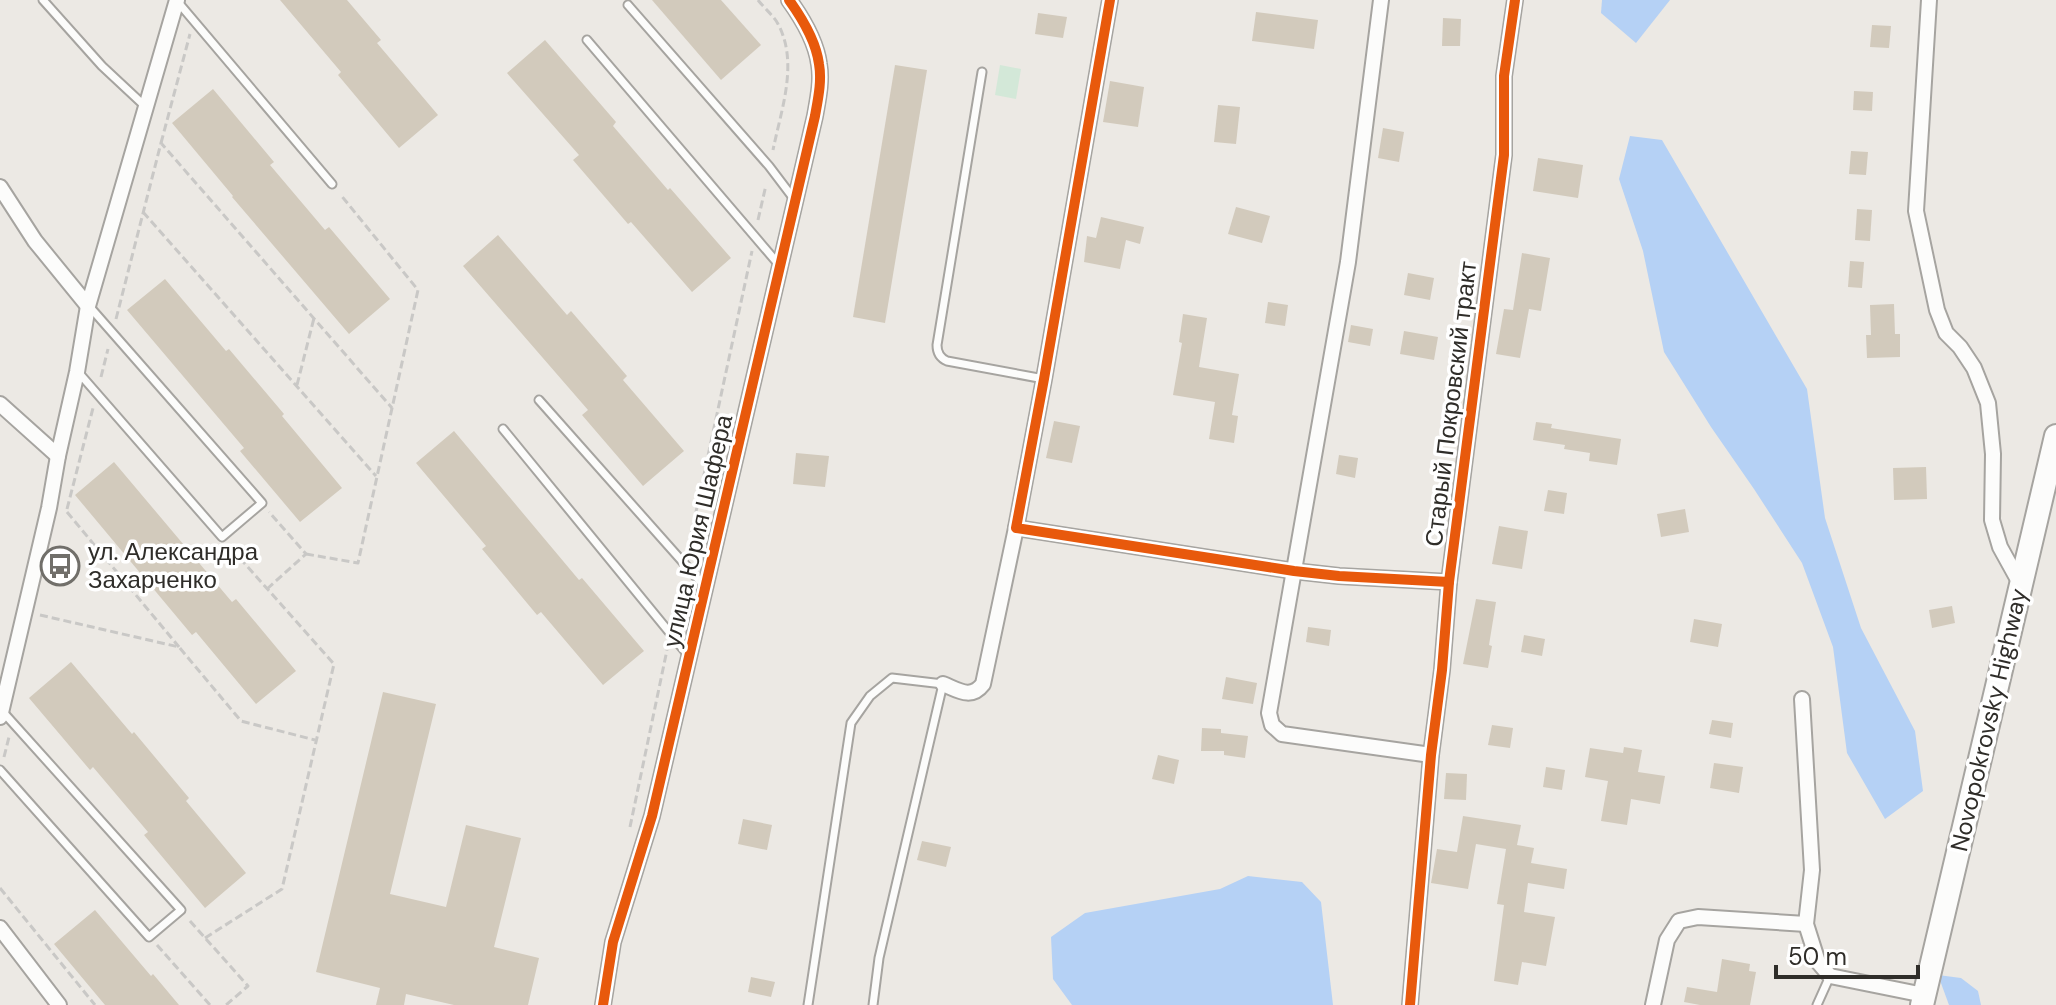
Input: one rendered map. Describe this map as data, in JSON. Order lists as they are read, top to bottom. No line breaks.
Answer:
{"streets":{"main road":["Novopokrovsky Highway"],"street":["Старый Покровский тракт","улица Юрия Шафера"]},"places":{"bus stop":["ул. Александра Захарченко"]},"scale_bar":"50 m"}
